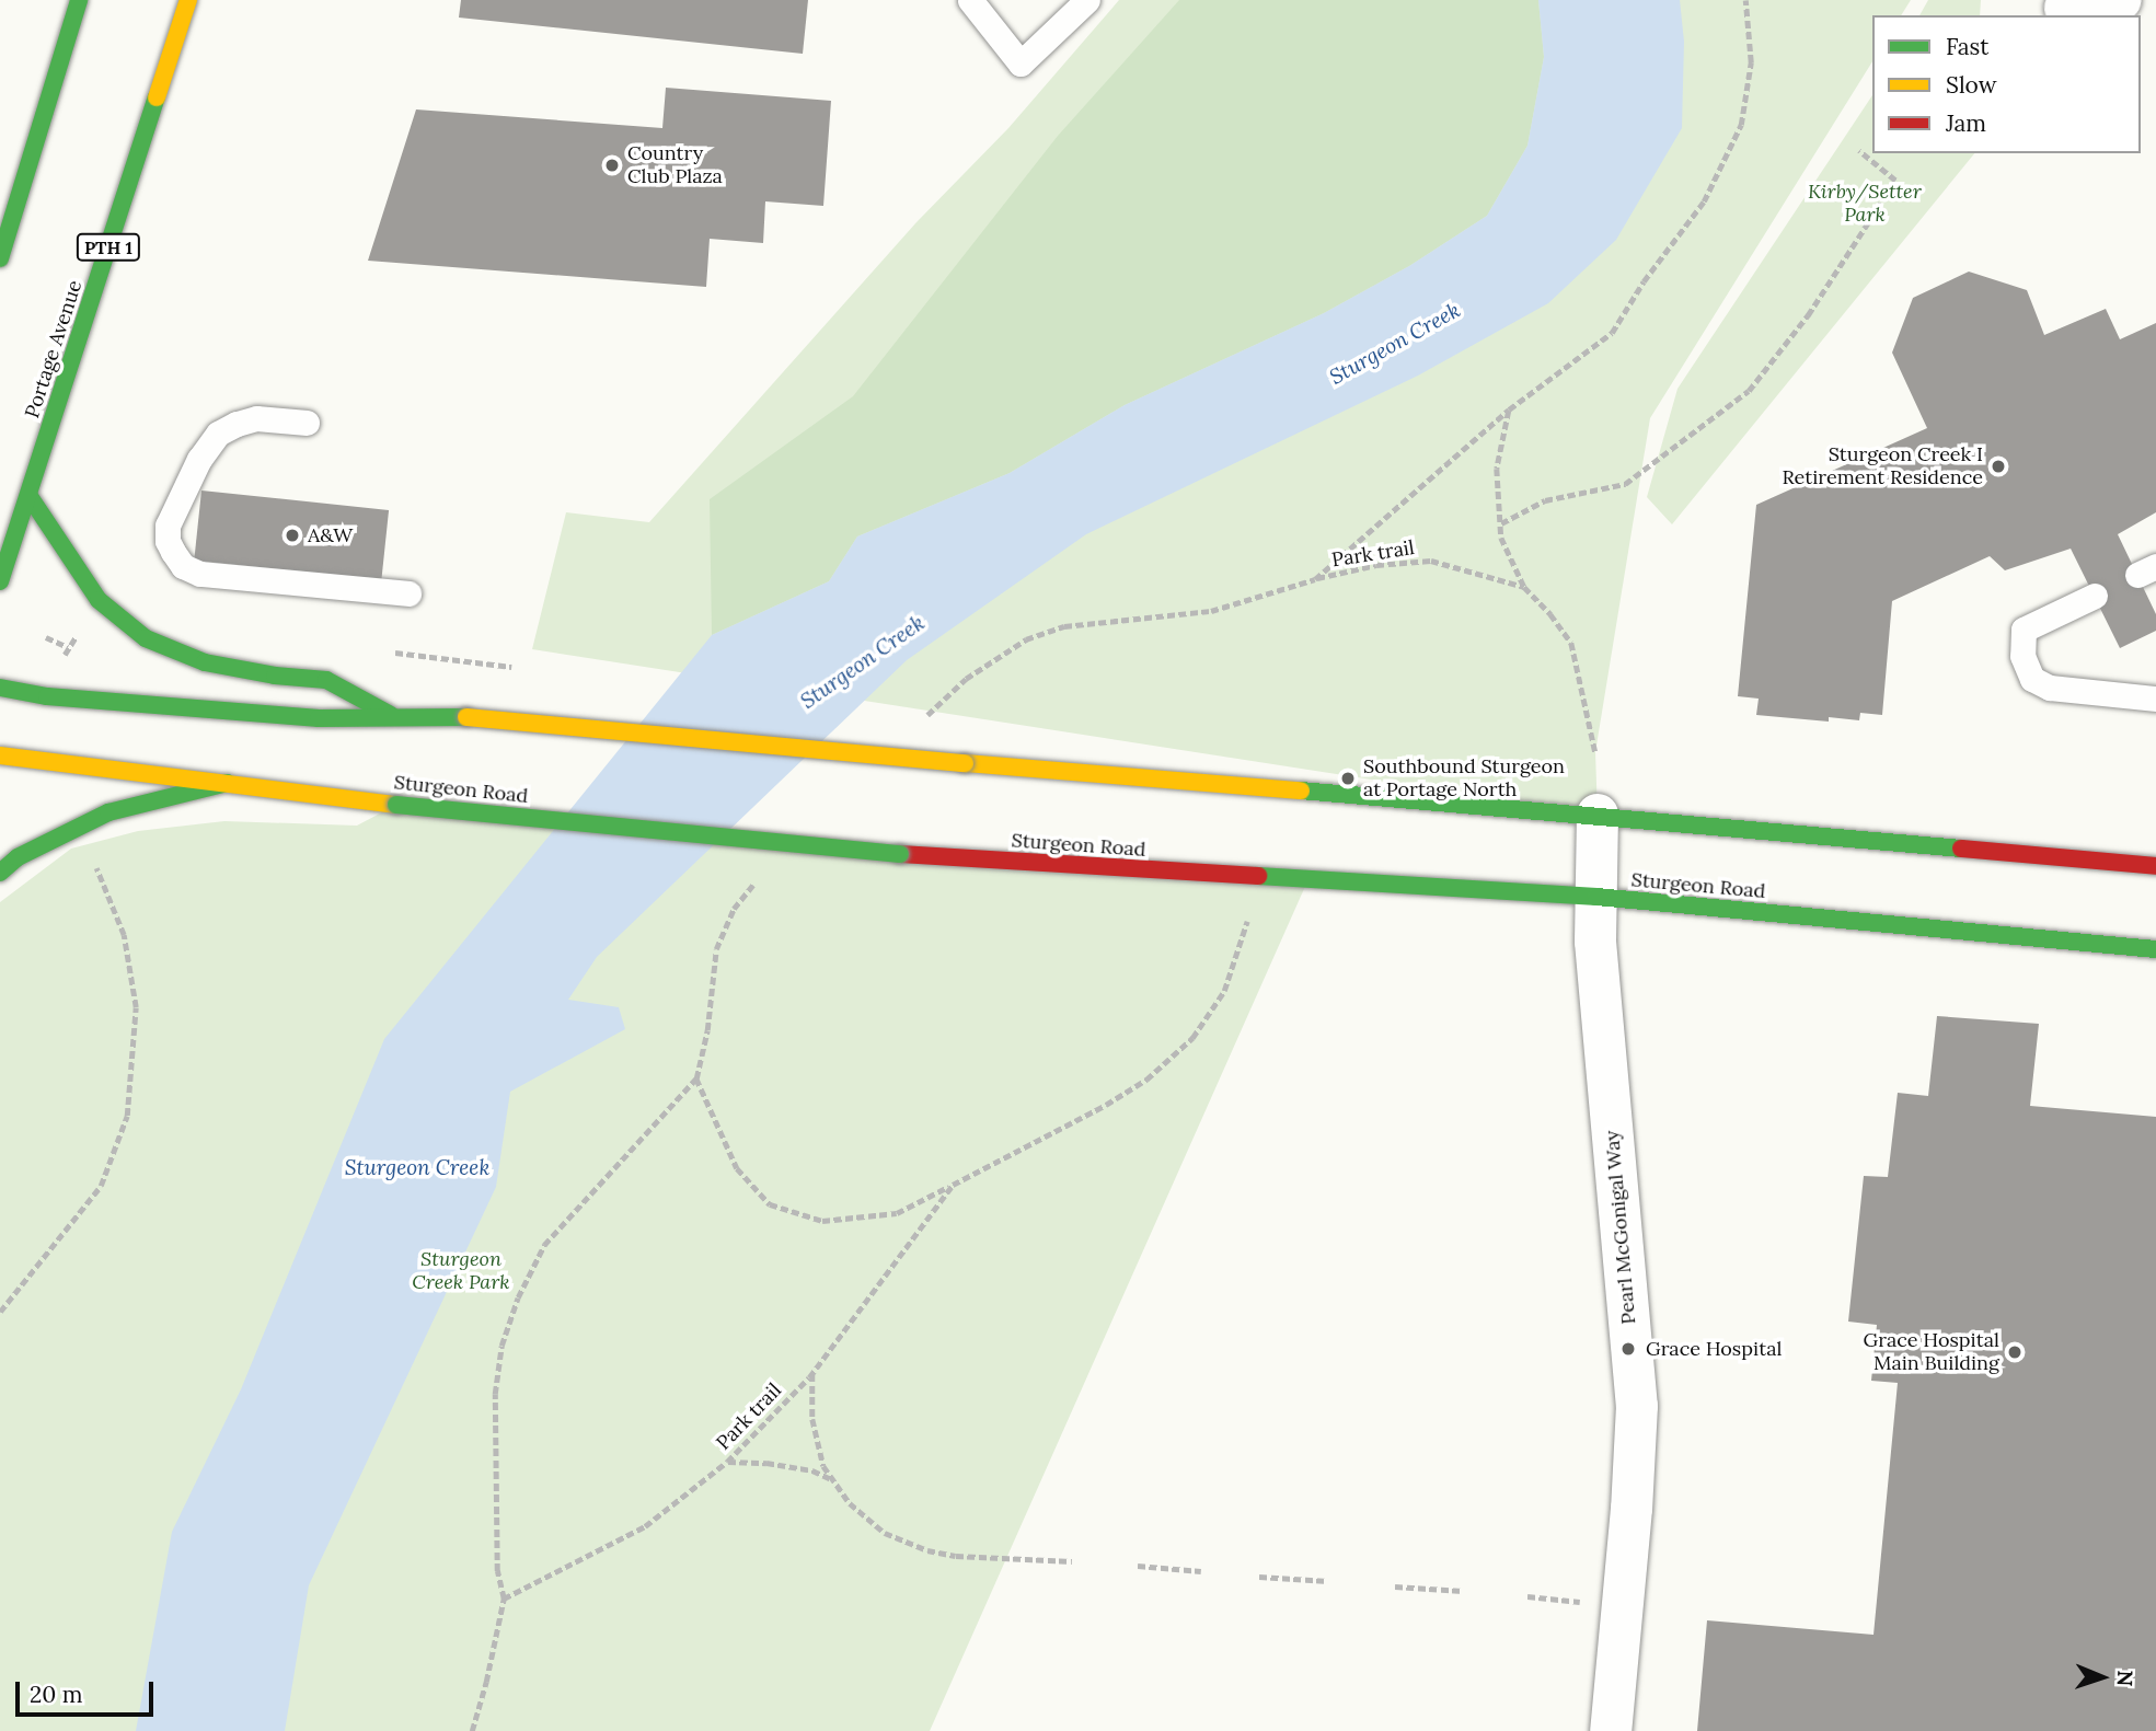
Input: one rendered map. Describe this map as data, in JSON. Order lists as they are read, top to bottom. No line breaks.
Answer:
{"streets":{"main road":["PTH 1","Portage Avenue","Sturgeon Road"],"street":["Pearl McGonigal Way"],"path":["Park trail"]},"crossings":[["Sturgeon Road","Pearl McGonigal Way"]],"water":["Sturgeon Creek"],"parks":["Kirby/Setter Park","Sturgeon Creek Park"],"places":["Country Club Plaza","Sturgeon Creek I Retirement Residence","A&W","Southbound Sturgeon at Portage North","Grace Hospital","Grace Hospital Main Building"],"legend":["Fast","Slow","Jam"],"scale_bar":"20 m","north":"right"}
